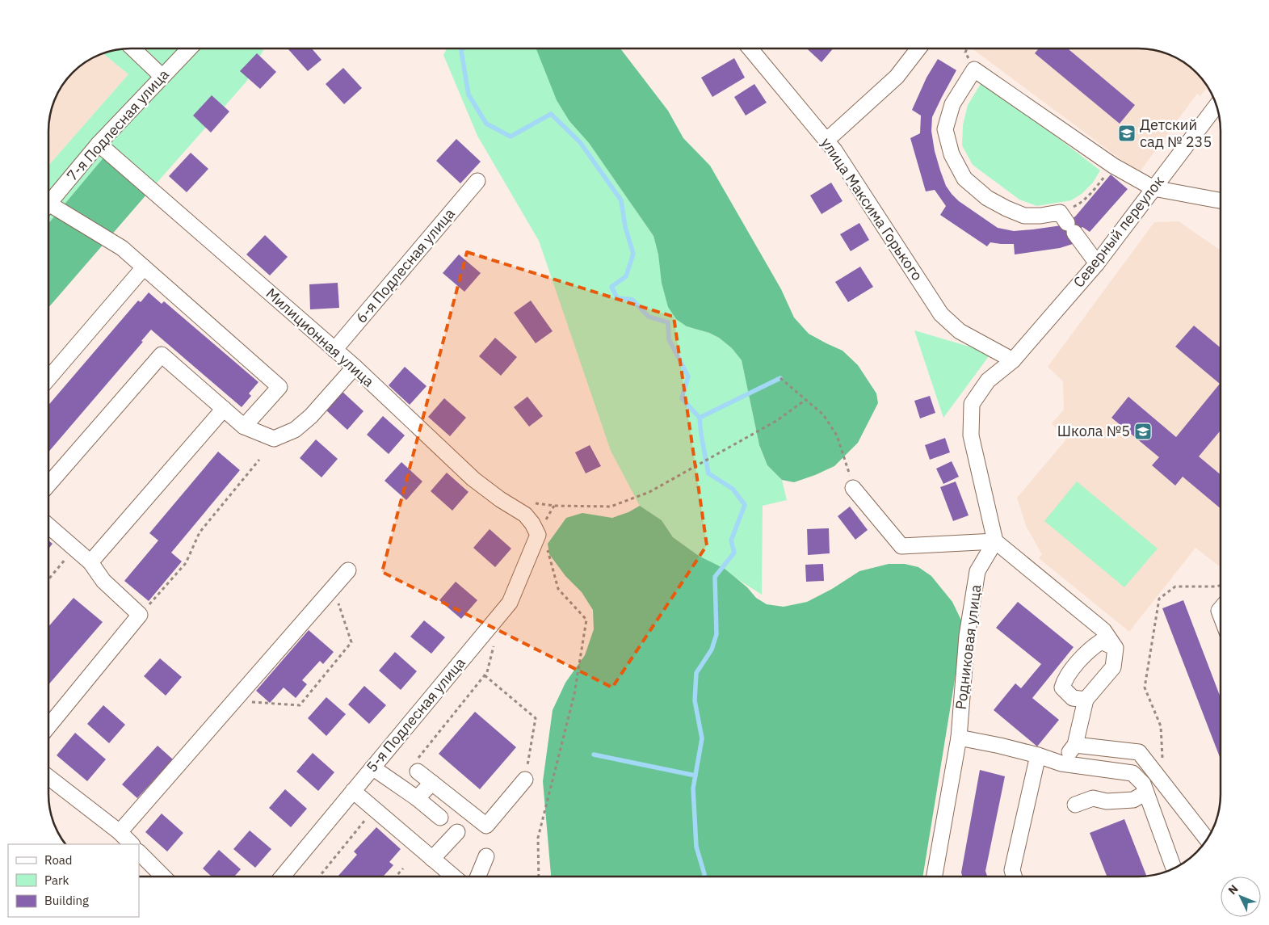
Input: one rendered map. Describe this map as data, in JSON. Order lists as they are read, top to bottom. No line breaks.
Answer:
{"streets":{"street":["7-я Подлесная улица","улица Максима Горького","Северный переулок","6-я Подлесная улица","Милиционная улица","Родниковая улица","5-я Подлесная улица"]},"crossings":[["7-я Подлесная улица","Милиционная улица"],["улица Максима Горького","Северный переулок"],["6-я Подлесная улица","Милиционная улица"],["Милиционная улица","5-я Подлесная улица"]],"places":{"school or university":["Детский сад № 235","Школа №5"]},"legend":["Road","Park","Building"],"north":"top left"}
